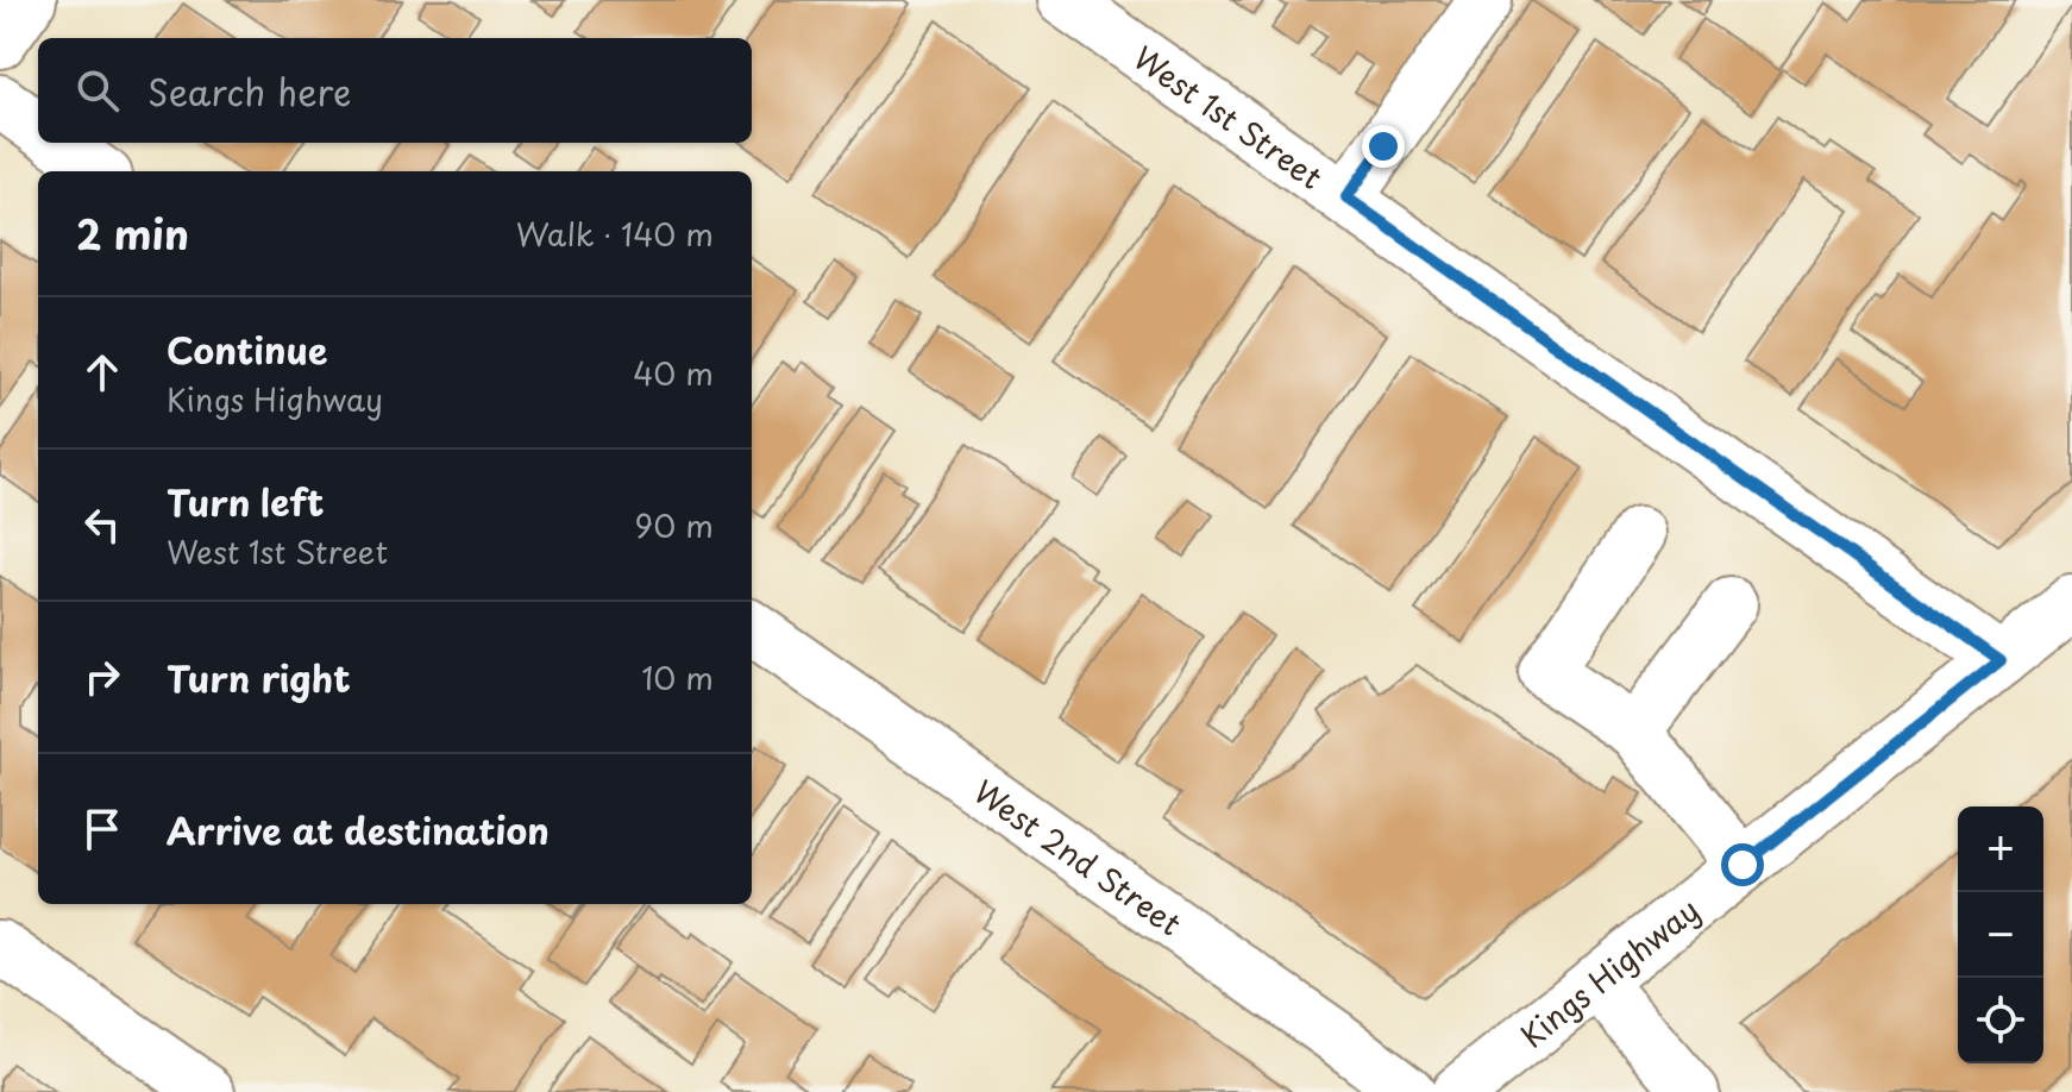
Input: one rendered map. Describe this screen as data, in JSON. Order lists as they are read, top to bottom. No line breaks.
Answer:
{"streets":{"street":["West 1st Street","West 2nd Street","Kings Highway"]},"crossings":[["West 1st Street","Kings Highway"]],"page":{"search":"Search here","heading":["2 min","Walk · 140 m"],"list":[["Continue","Kings Highway","40 m"],["Turn left","West 1st Street","90 m"],["Turn right","10 m"],"Arrive at destination"],"map_buttons":["+","−"]}}
